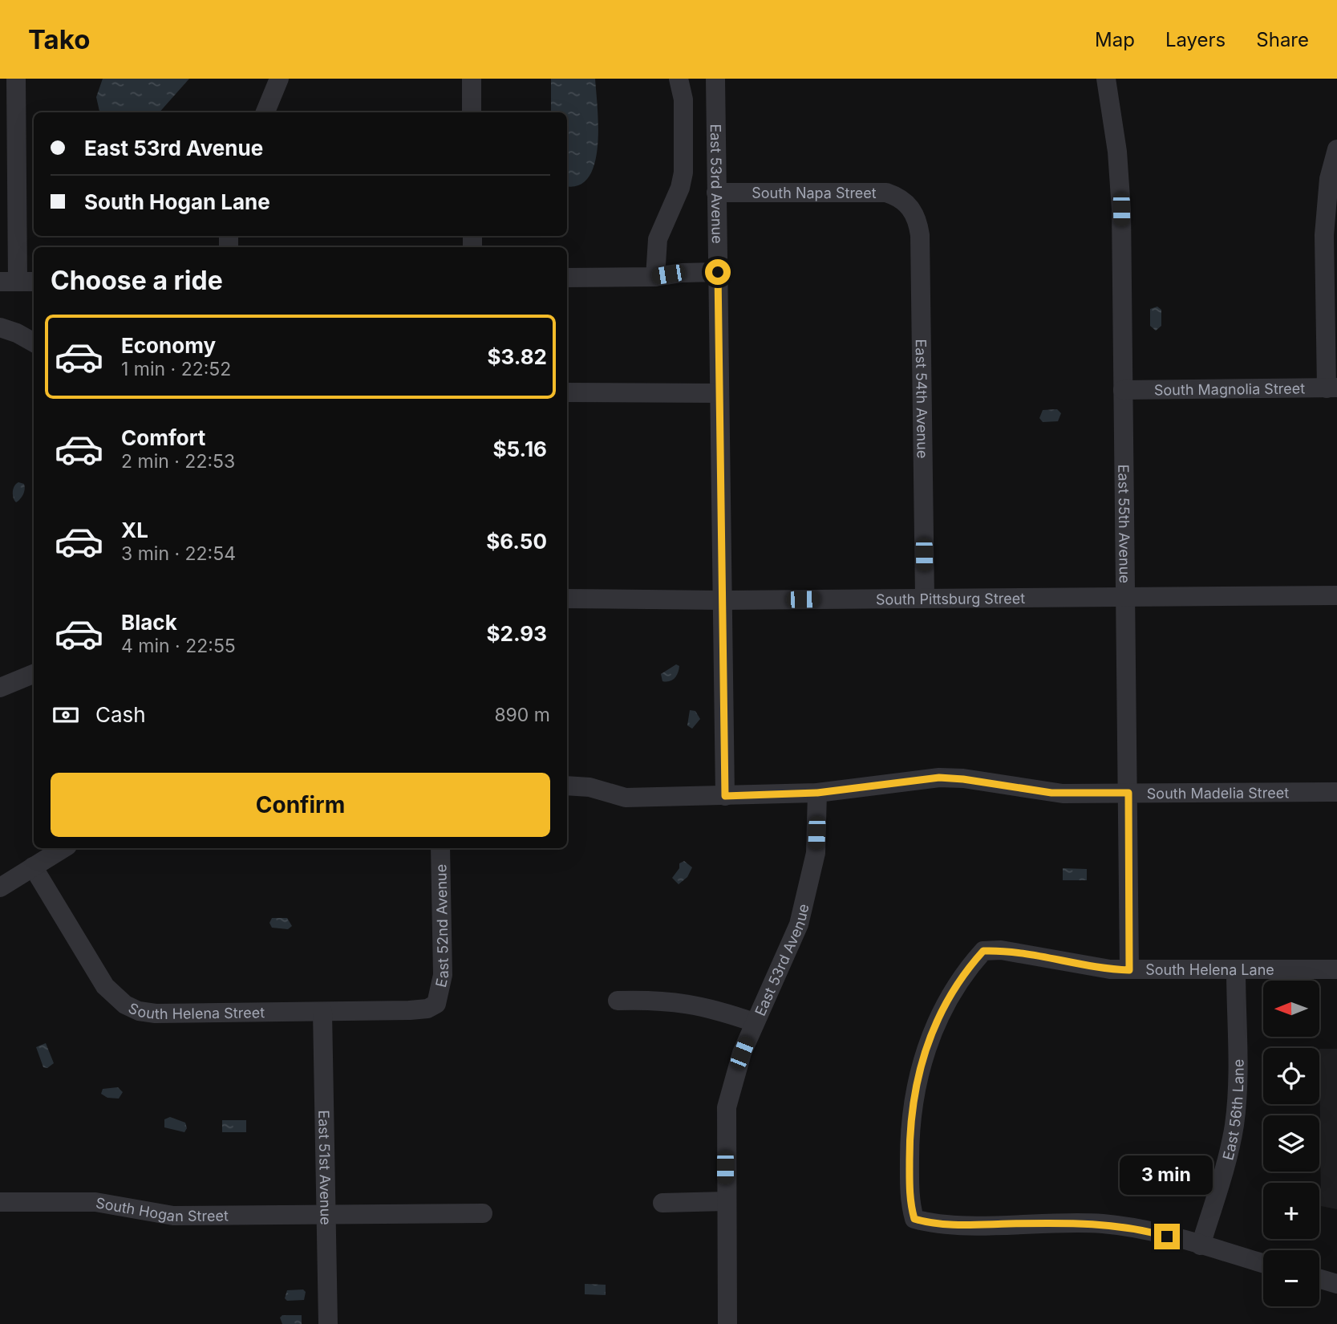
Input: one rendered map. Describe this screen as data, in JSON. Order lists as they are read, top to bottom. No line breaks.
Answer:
{"streets":{"street":["East 53rd Avenue","South Napa Street","South Magnolia Street","East 54th Avenue","East 55th Avenue","South Pittsburg Street","South Madelia Street","East 52nd Avenue","South Helena Lane","South Helena Street","East 56th Lane","East 51st Avenue","South Hogan Street"]},"crossings":[["East 53rd Avenue","South Napa Street"],["East 53rd Avenue","South Pittsburg Street"],["East 53rd Avenue","South Madelia Street"],["South Napa Street","East 54th Avenue"],["South Magnolia Street","East 55th Avenue"],["East 54th Avenue","South Pittsburg Street"],["East 55th Avenue","South Pittsburg Street"],["East 55th Avenue","South Madelia Street"],["East 55th Avenue","South Helena Lane"],["East 52nd Avenue","South Helena Street"],["South Helena Lane","East 56th Lane"],["South Helena Street","East 51st Avenue"],["East 51st Avenue","South Hogan Street"]],"north":"left","page":{"header":"Tako","nav":["Map","Layers","Share"],"banner":["East 53rd Avenue","South Hogan Lane"],"heading":"Choose a ride","list":[{"name":"Economy","note":"1 min · 22:52","value":"$3.82"},{"name":"Comfort","note":"2 min · 22:53","value":"$5.16"},{"name":"XL","note":"3 min · 22:54","value":"$6.50"},{"name":"Black","note":"4 min · 22:55","value":"$2.93"}],"pay":["Cash","890 m"],"buttons":"Confirm","map_buttons":["+","−"],"bubble":"3 min"}}
